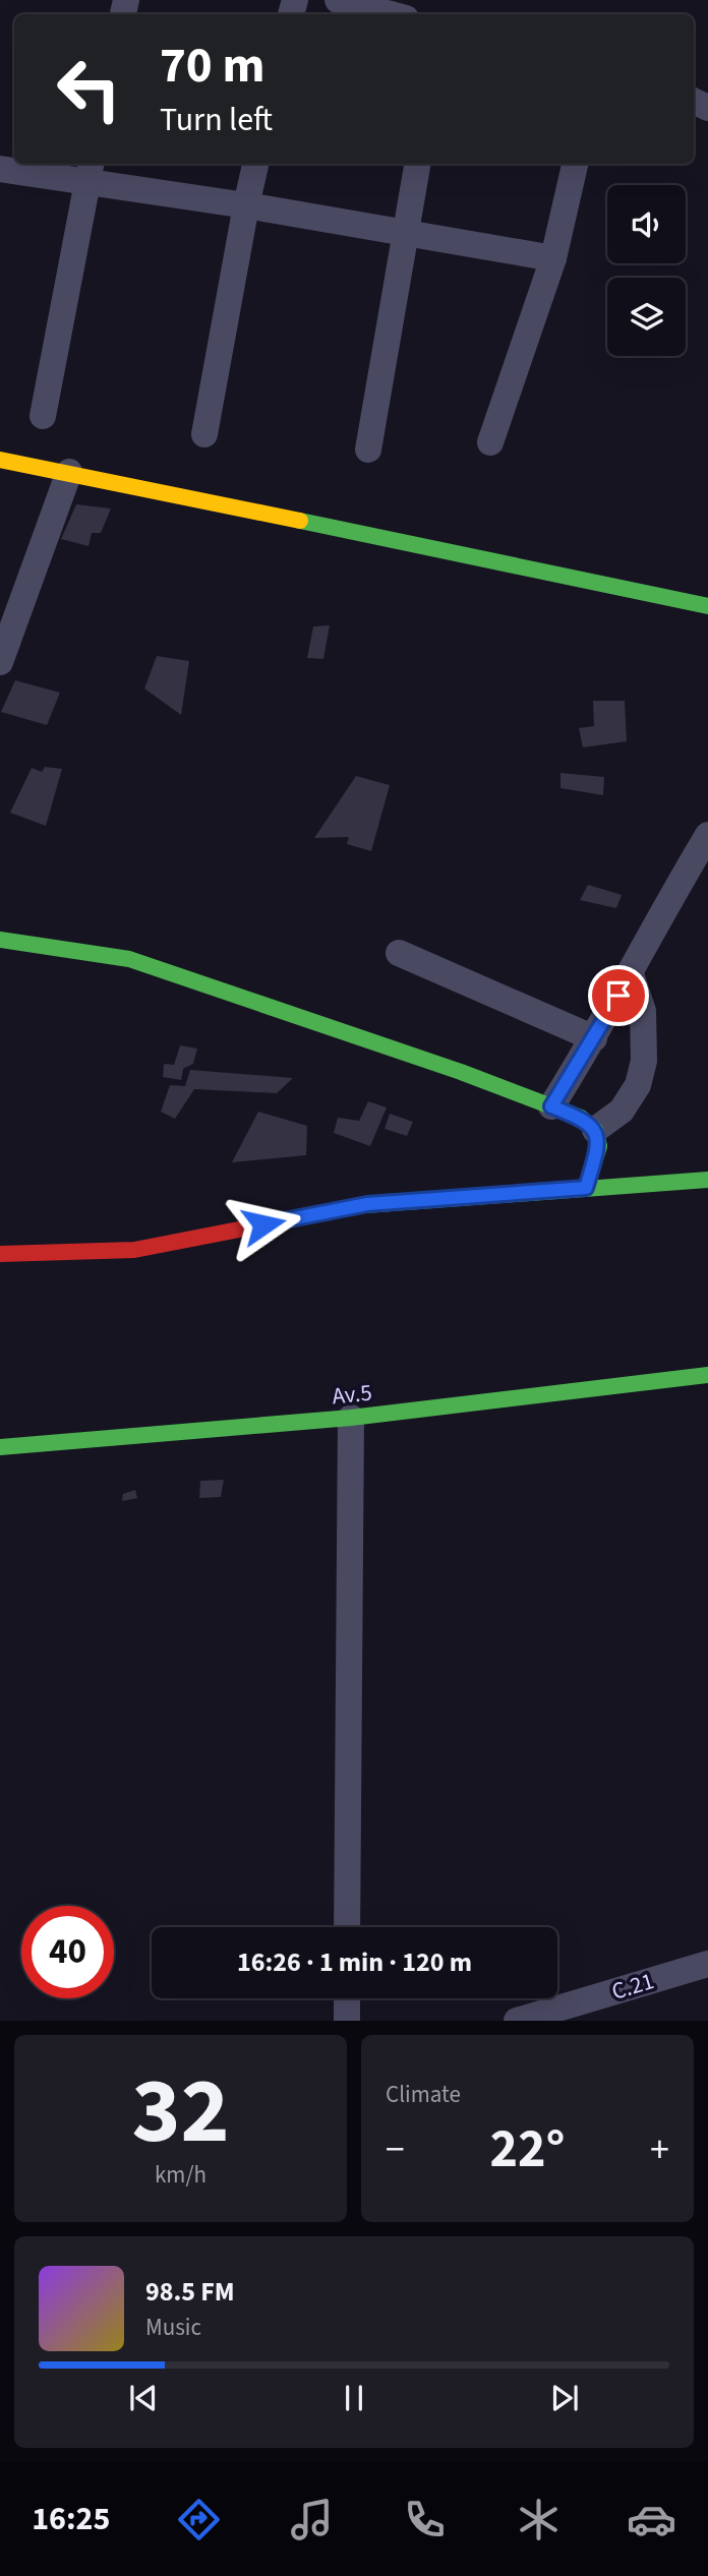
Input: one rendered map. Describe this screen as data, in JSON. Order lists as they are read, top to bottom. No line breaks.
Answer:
{"streets":{"street":["Av.5","C.21"]},"page":{"turn":["70 m","Turn left"],"limit":"40","trip":"16:26 · 1 min · 120 m","tile":[["32","km/h"],"Climate"],"heat":["−","22°","+"],"song":["98.5 FM","Music"],"tabs":"16:25"}}
